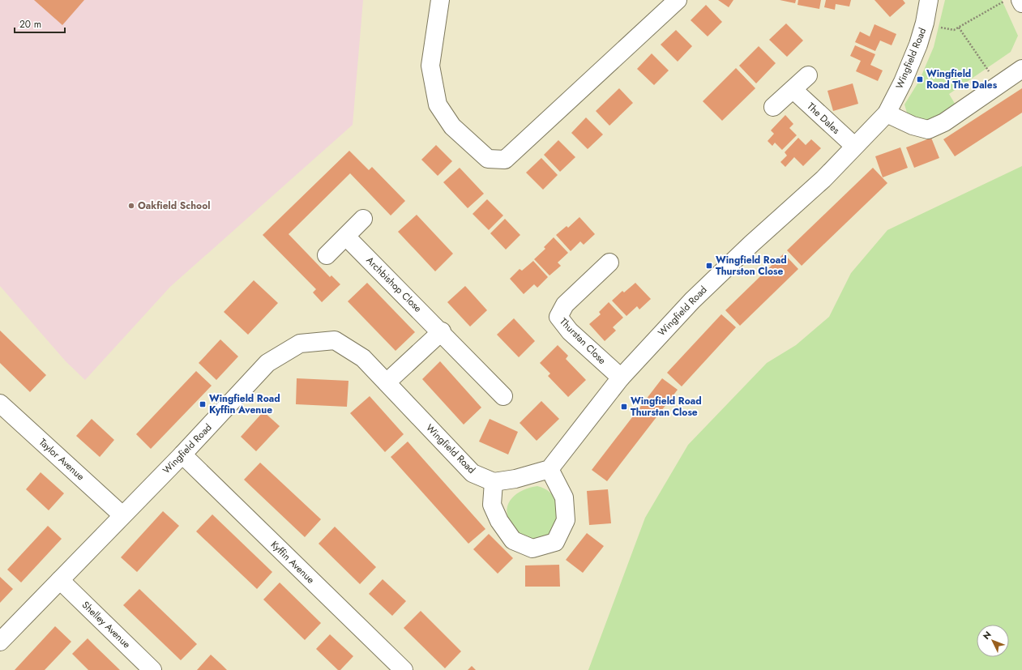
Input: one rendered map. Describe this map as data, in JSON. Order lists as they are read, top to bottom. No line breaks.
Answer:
{"streets":{"street":["Wingfield Road","The Dales","Archbishop Close","Thurstan Close","Taylor Avenue","Kyffin Avenue","Shelley Avenue"]},"crossings":[["Wingfield Road","The Dales"],["Wingfield Road","Thurstan Close"],["Wingfield Road","Taylor Avenue"],["Wingfield Road","Kyffin Avenue"],["Wingfield Road","Shelley Avenue"]],"places":{"transit":["Wingfield Road The Dales","Wingfield Road Thurston Close","Wingfield Road Kyffin Avenue","Wingfield Road Thurstan Close"],"other":["Oakfield School"]},"scale_bar":"20 m","north":"top left"}
